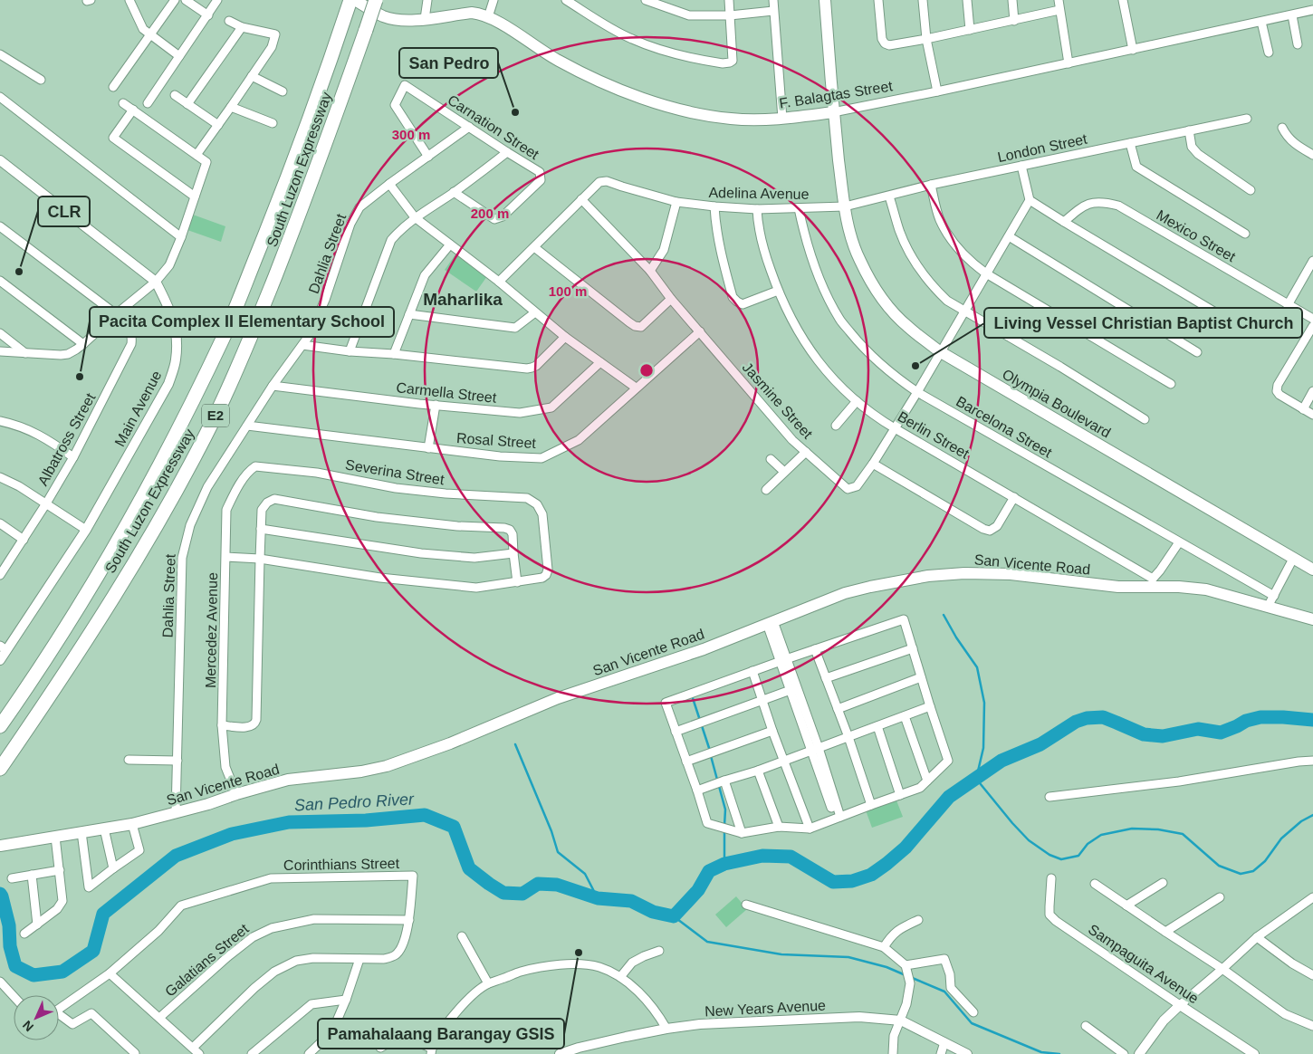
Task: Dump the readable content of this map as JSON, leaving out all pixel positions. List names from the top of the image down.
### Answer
{
  "streets": {
    "highway": ["South Luzon Expressway", "E2"],
    "main road": ["F. Balagtas Street", "Olympia Boulevard", "San Vicente Road"],
    "street": [
      "Carnation Street",
      "London Street",
      "Adelina Avenue",
      "Mexico Street",
      "Dahlia Street",
      "Carmella Street",
      "Jasmine Street",
      "Main Avenue",
      "Barcelona Street",
      "Berlin Street",
      "Albatross Street",
      "Rosal Street",
      "Severina Street",
      "Mercedez Avenue",
      "Corinthians Street",
      "Galatians Street",
      "Sampaguita Avenue",
      "New Years Avenue"
    ]
  },
  "crossings": [
    ["F. Balagtas Street", "Olympia Boulevard"],
    ["Carnation Street", "Dahlia Street"],
    ["London Street", "Adelina Avenue"],
    ["London Street", "Olympia Boulevard"],
    ["Adelina Avenue", "Jasmine Street"],
    ["Adelina Avenue", "Olympia Boulevard"],
    ["Adelina Avenue", "Barcelona Street"],
    ["Adelina Avenue", "Berlin Street"],
    ["Dahlia Street", "Carmella Street"],
    ["Dahlia Street", "Rosal Street"],
    ["Dahlia Street", "San Vicente Road"],
    ["Jasmine Street", "Olympia Boulevard"],
    ["Jasmine Street", "Barcelona Street"],
    ["Jasmine Street", "Berlin Street"],
    ["Jasmine Street", "Rosal Street"],
    ["Barcelona Street", "Berlin Street"],
    ["Severina Street", "Mercedez Avenue"],
    ["San Vicente Road", "Mercedez Avenue"],
    ["Corinthians Street", "Galatians Street"]
  ],
  "districts": ["Maharlika"],
  "water": ["San Pedro River"],
  "places": [
    "San Pedro",
    "CLR",
    "Living Vessel Christian Baptist Church",
    "Pacita Complex II Elementary School",
    "Pamahalaang Barangay GSIS"
  ],
  "north": "bottom left",
  "rings": ["300 m", "200 m", "100 m"]
}
